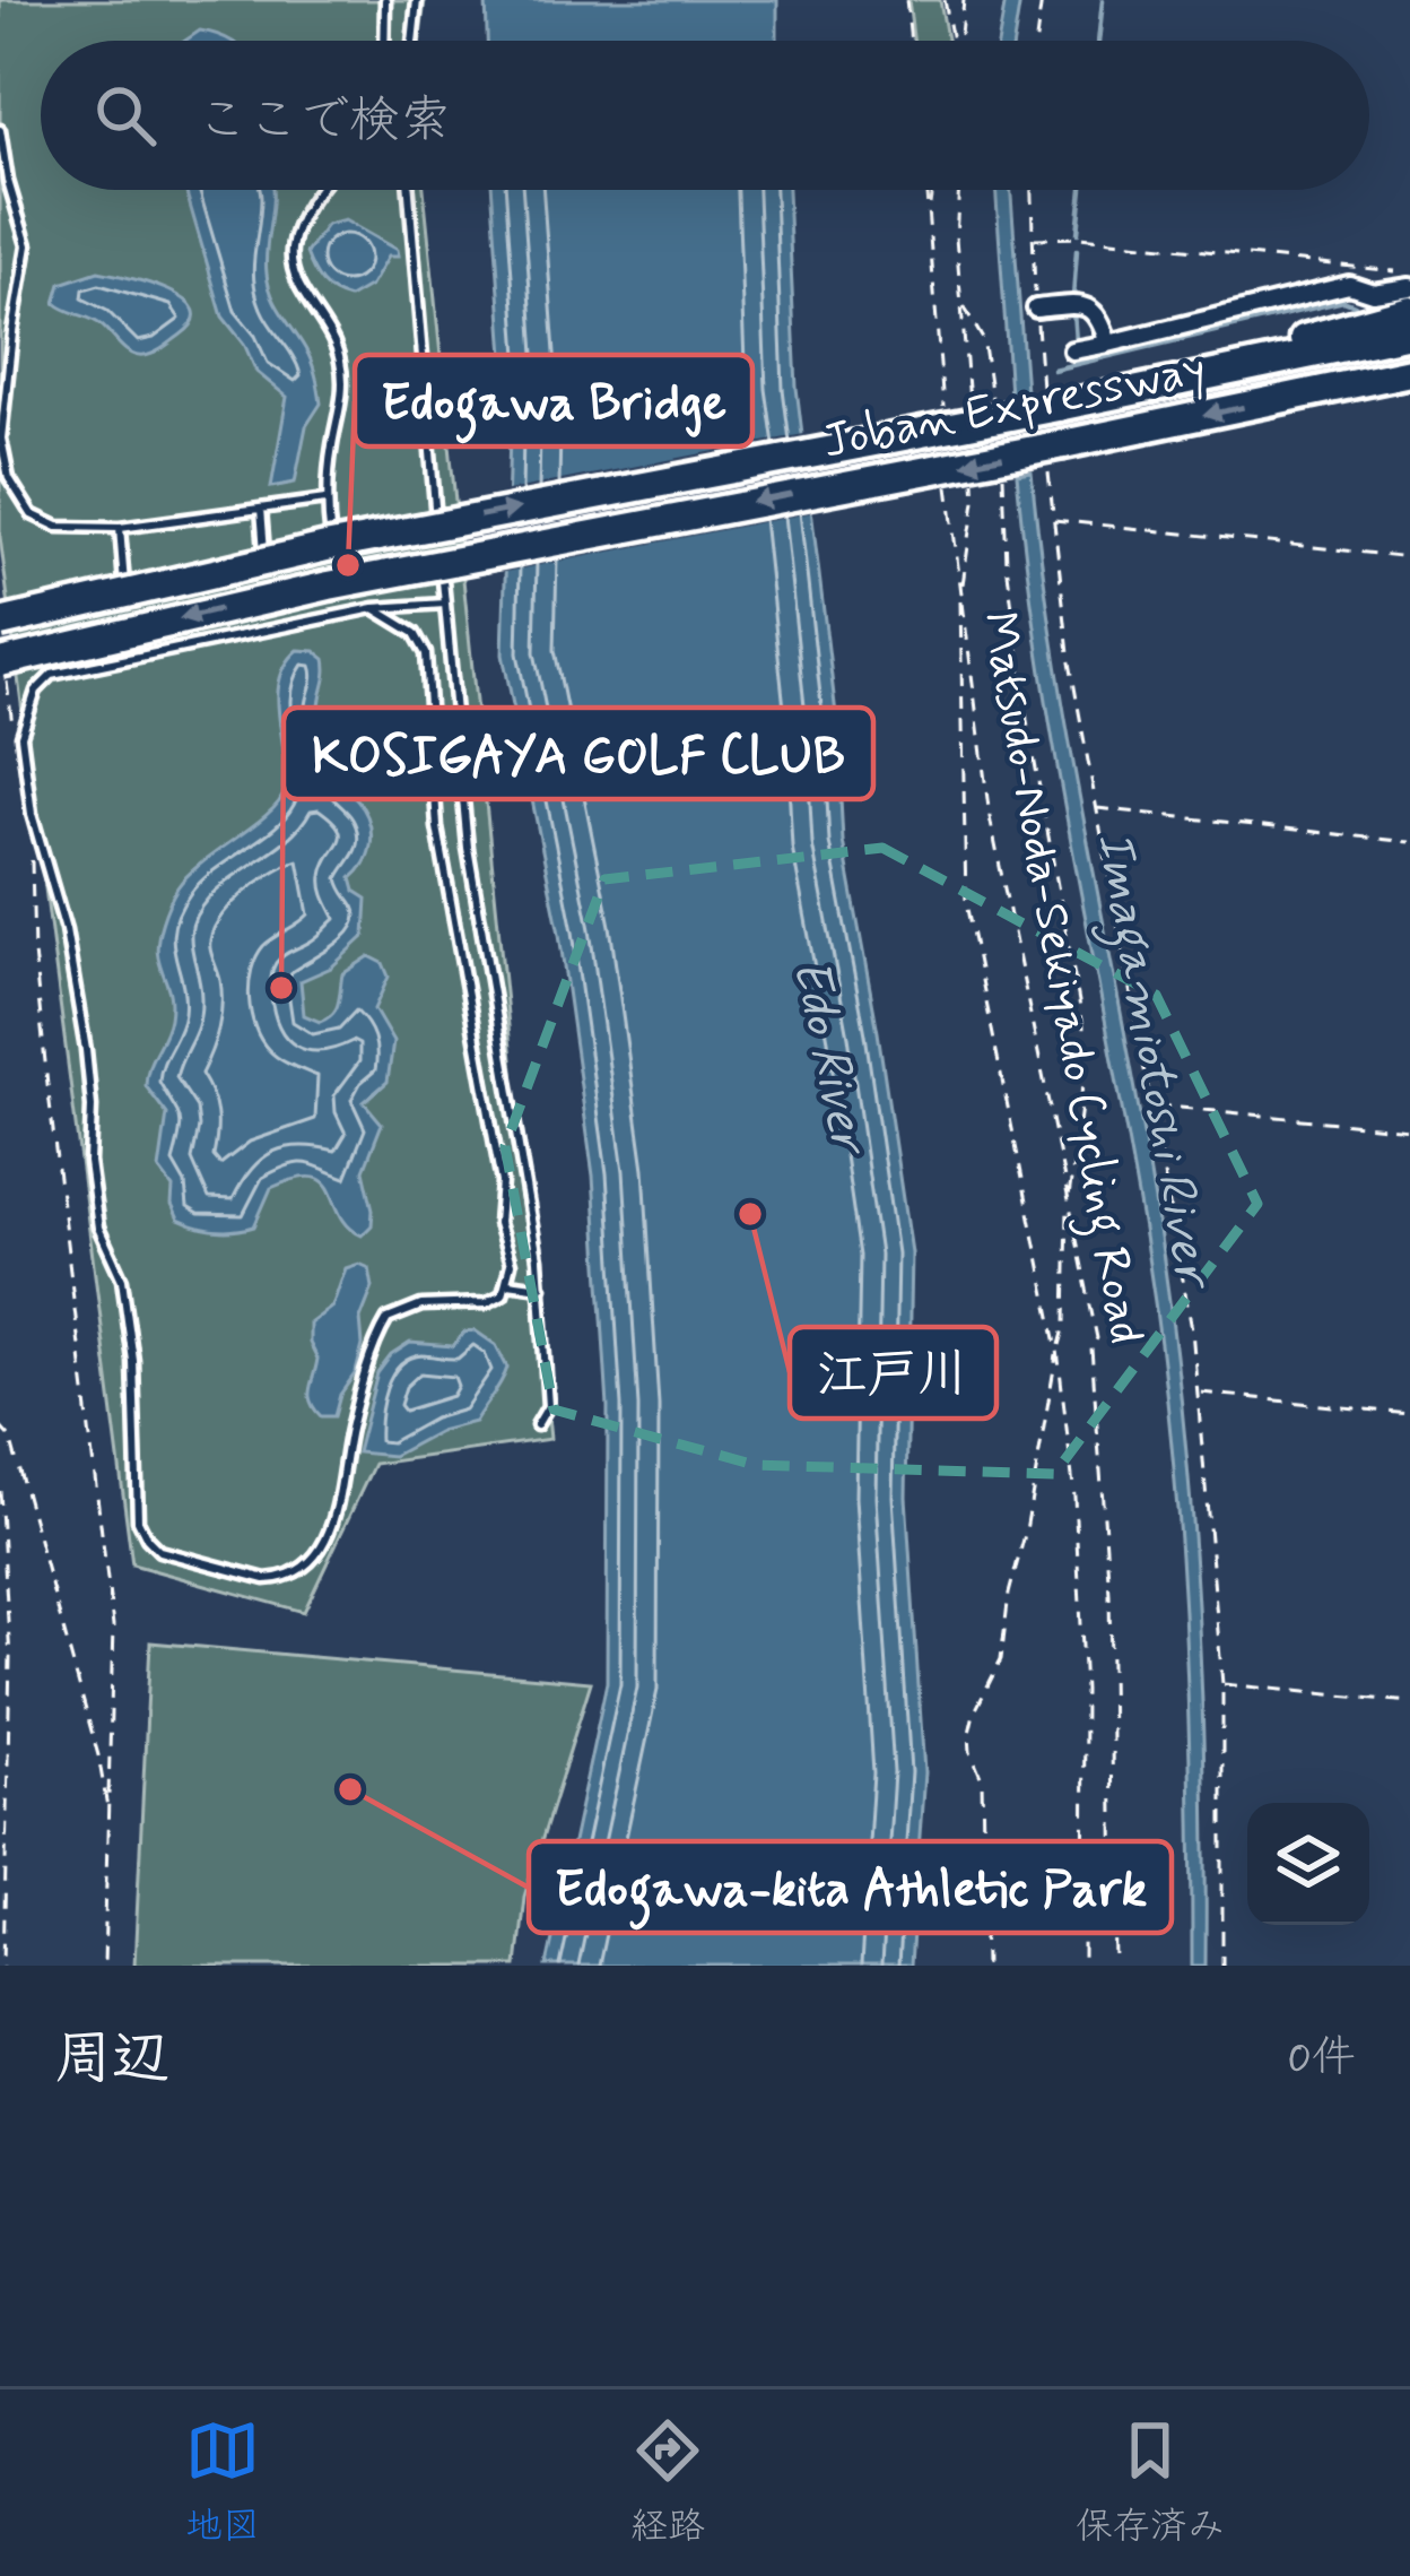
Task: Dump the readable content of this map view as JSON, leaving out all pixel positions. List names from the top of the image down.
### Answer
{
  "streets": {
    "highway": ["Joban Expressway"],
    "path": ["Matsudo-Noda-Sekiyado Cycling Road"]
  },
  "water": ["Edo River", "Imagamiotoshi River"],
  "places": [
    "Edogawa Bridge",
    "KOSIGAYA GOLF CLUB",
    "江戸川",
    "Edogawa-kita Athletic Park"
  ],
  "page": {
    "search": "ここで検索",
    "heading": ["周辺", "0件"],
    "nav": ["地図", "経路", "保存済み"]
  }
}
